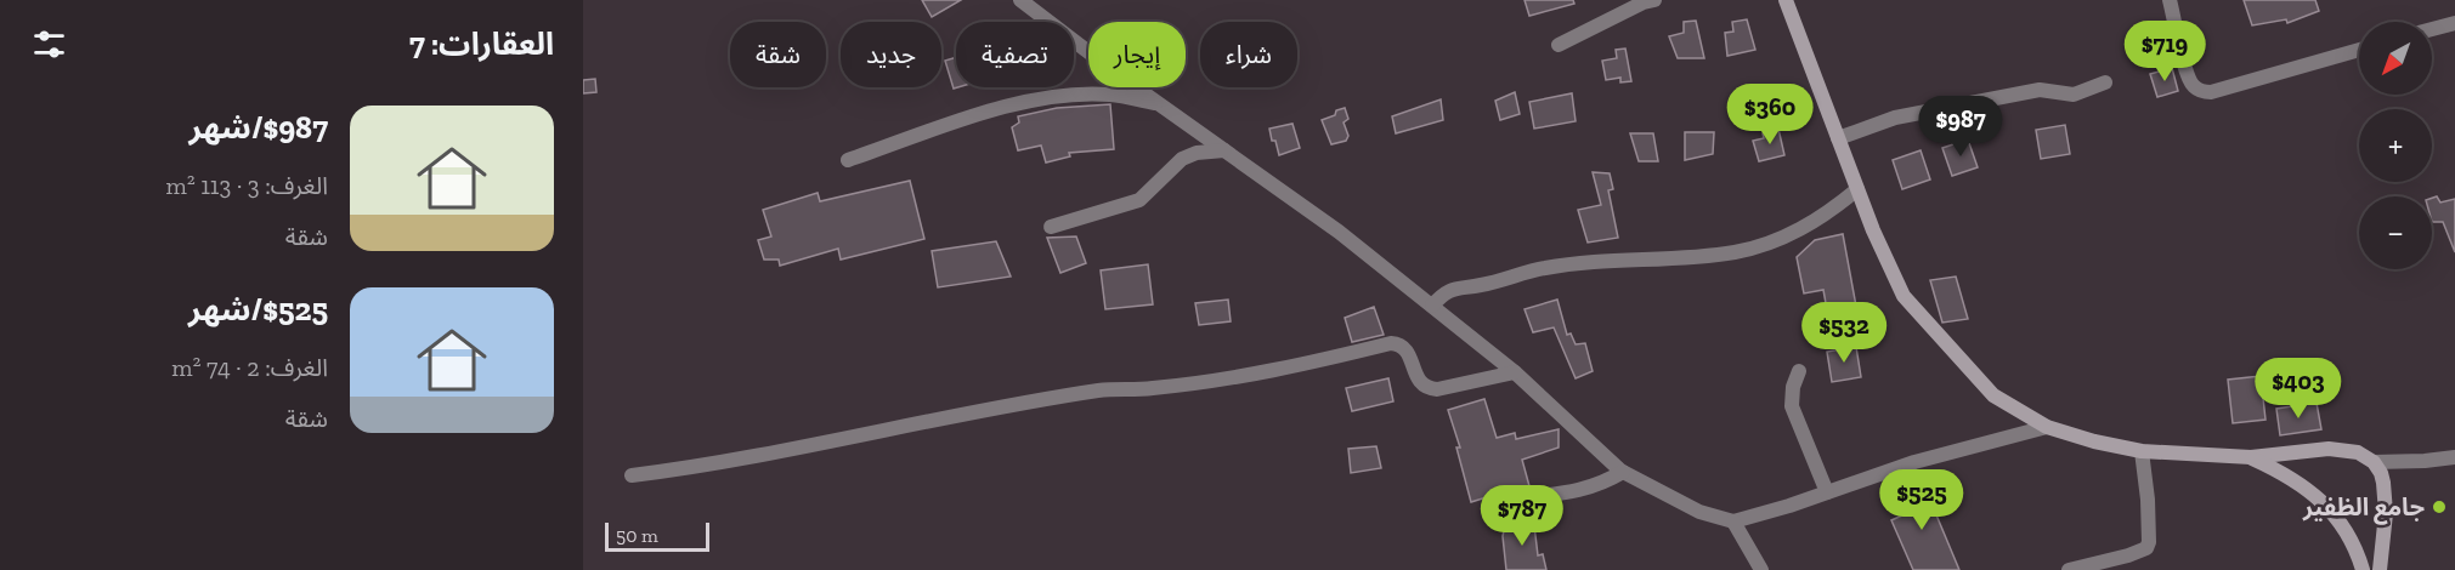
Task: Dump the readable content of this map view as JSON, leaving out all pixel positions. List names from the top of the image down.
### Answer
{
  "places": ["جامع الظفير"],
  "scale_bar": "50 m",
  "north": "bottom left",
  "page": {
    "heading": "العقارات: 7",
    "price": [
      "$719",
      "$360",
      "$987",
      "$532",
      "$403",
      "$525",
      "$787"
    ],
    "map_buttons": ["+", "−"],
    "chip": [
      "شراء",
      "إيجار",
      "تصفية",
      "جديد",
      "شقة"
    ],
    "list": [
      {
        "name": "$987/شهر",
        "note": "الغرف: 3 · 113 m² · شقة"
      },
      {
        "name": "$525/شهر",
        "note": "الغرف: 2 · 74 m² · شقة"
      }
    ],
    "scale": "50 m"
  }
}
